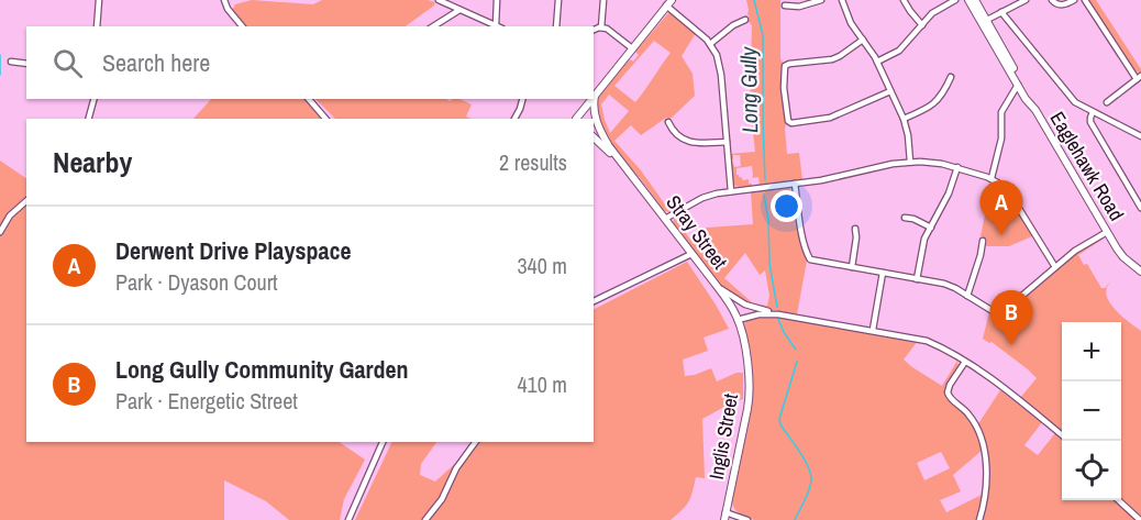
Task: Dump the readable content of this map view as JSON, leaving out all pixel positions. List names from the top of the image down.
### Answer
{
  "streets": {
    "main road": ["Eaglehawk Road", "Stray Street", "Inglis Street"]
  },
  "crossings": [
    ["Stray Street", "Inglis Street"]
  ],
  "water": ["Long Gully"],
  "page": {
    "search": "Search here",
    "heading": ["Nearby", "2 results"],
    "pins": ["A", "B"],
    "list": [
      {
        "mark": "A",
        "name": "Derwent Drive Playspace",
        "note": "Park · Dyason Court",
        "value": "340 m"
      },
      {
        "mark": "B",
        "name": "Long Gully Community Garden",
        "note": "Park · Energetic Street",
        "value": "410 m"
      }
    ],
    "map_buttons": ["+", "−"]
  }
}
